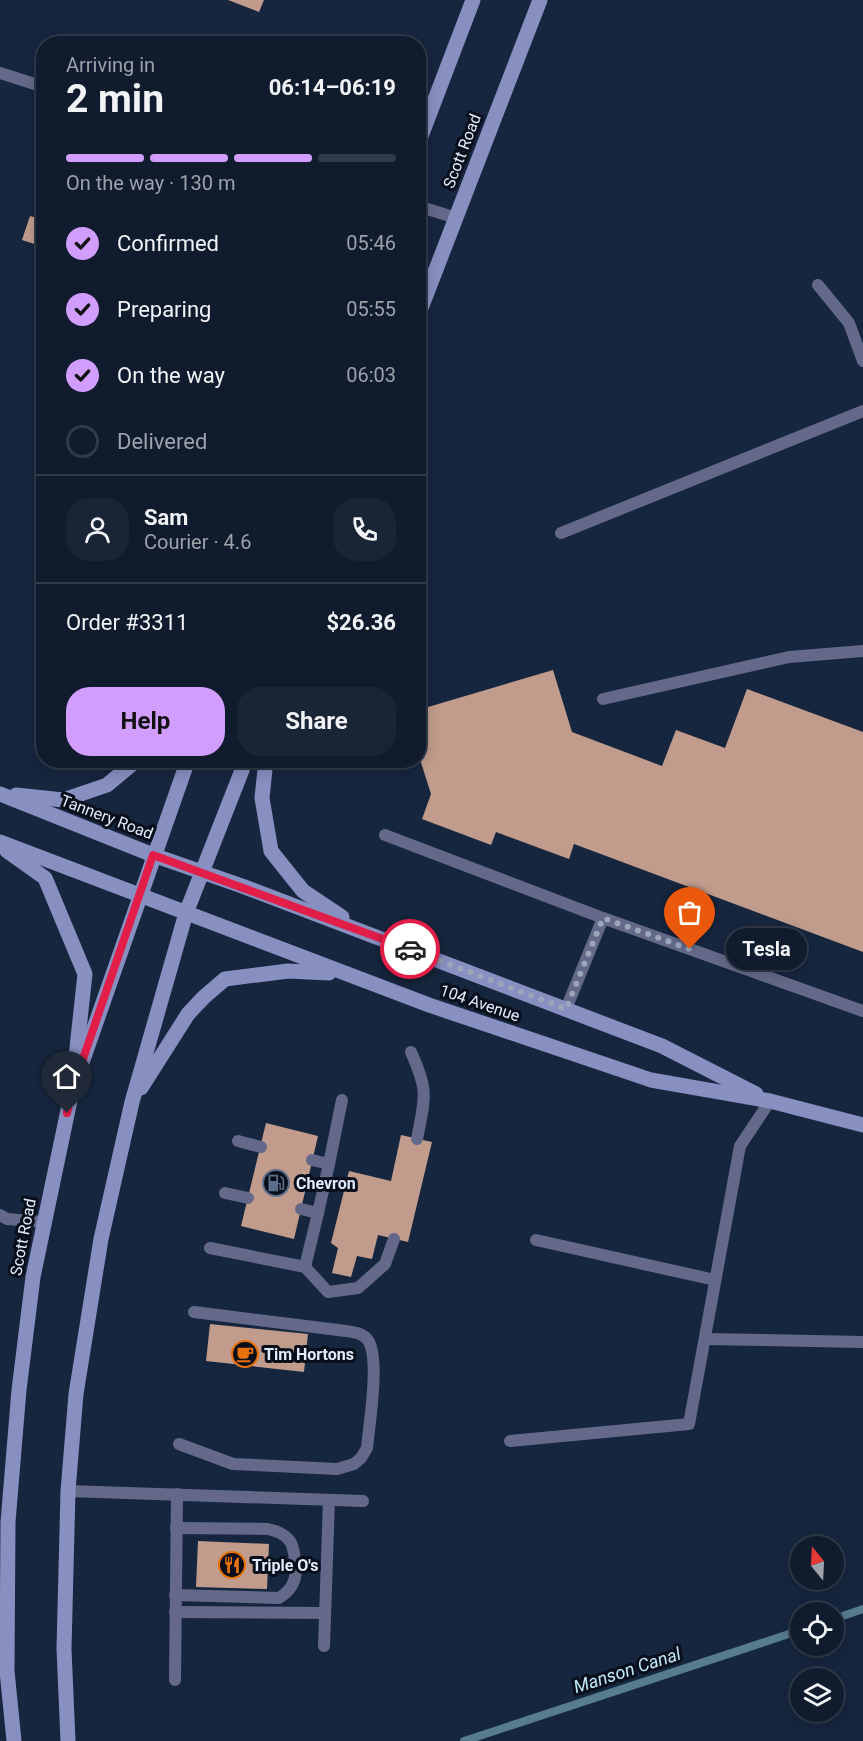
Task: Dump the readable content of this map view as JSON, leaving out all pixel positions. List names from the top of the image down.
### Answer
{
  "streets": {
    "main road": ["Scott Road", "Tannery Road", "104 Avenue"]
  },
  "crossings": [
    ["Scott Road", "Tannery Road"],
    ["Tannery Road", "104 Avenue"]
  ],
  "water": ["Manson Canal"],
  "places": {
    "other": ["Tesla"],
    "fuel station": ["Chevron"],
    "cafe": ["Tim Hortons"],
    "restaurant": ["Triple O's"]
  },
  "north": "top",
  "page": {
    "heading": ["2 min", "Arriving in", "06:14–06:19"],
    "panel": [
      "Sam",
      "Courier · 4.6",
      "Order #3311",
      "$26.36"
    ],
    "bar": "On the way · 130 m",
    "list": [
      ["Confirmed", "05:46"],
      ["Preparing", "05:55"],
      ["On the way", "06:03"],
      "Delivered"
    ],
    "buttons": ["Help", "Share"],
    "bubble": "Tesla"
  }
}
